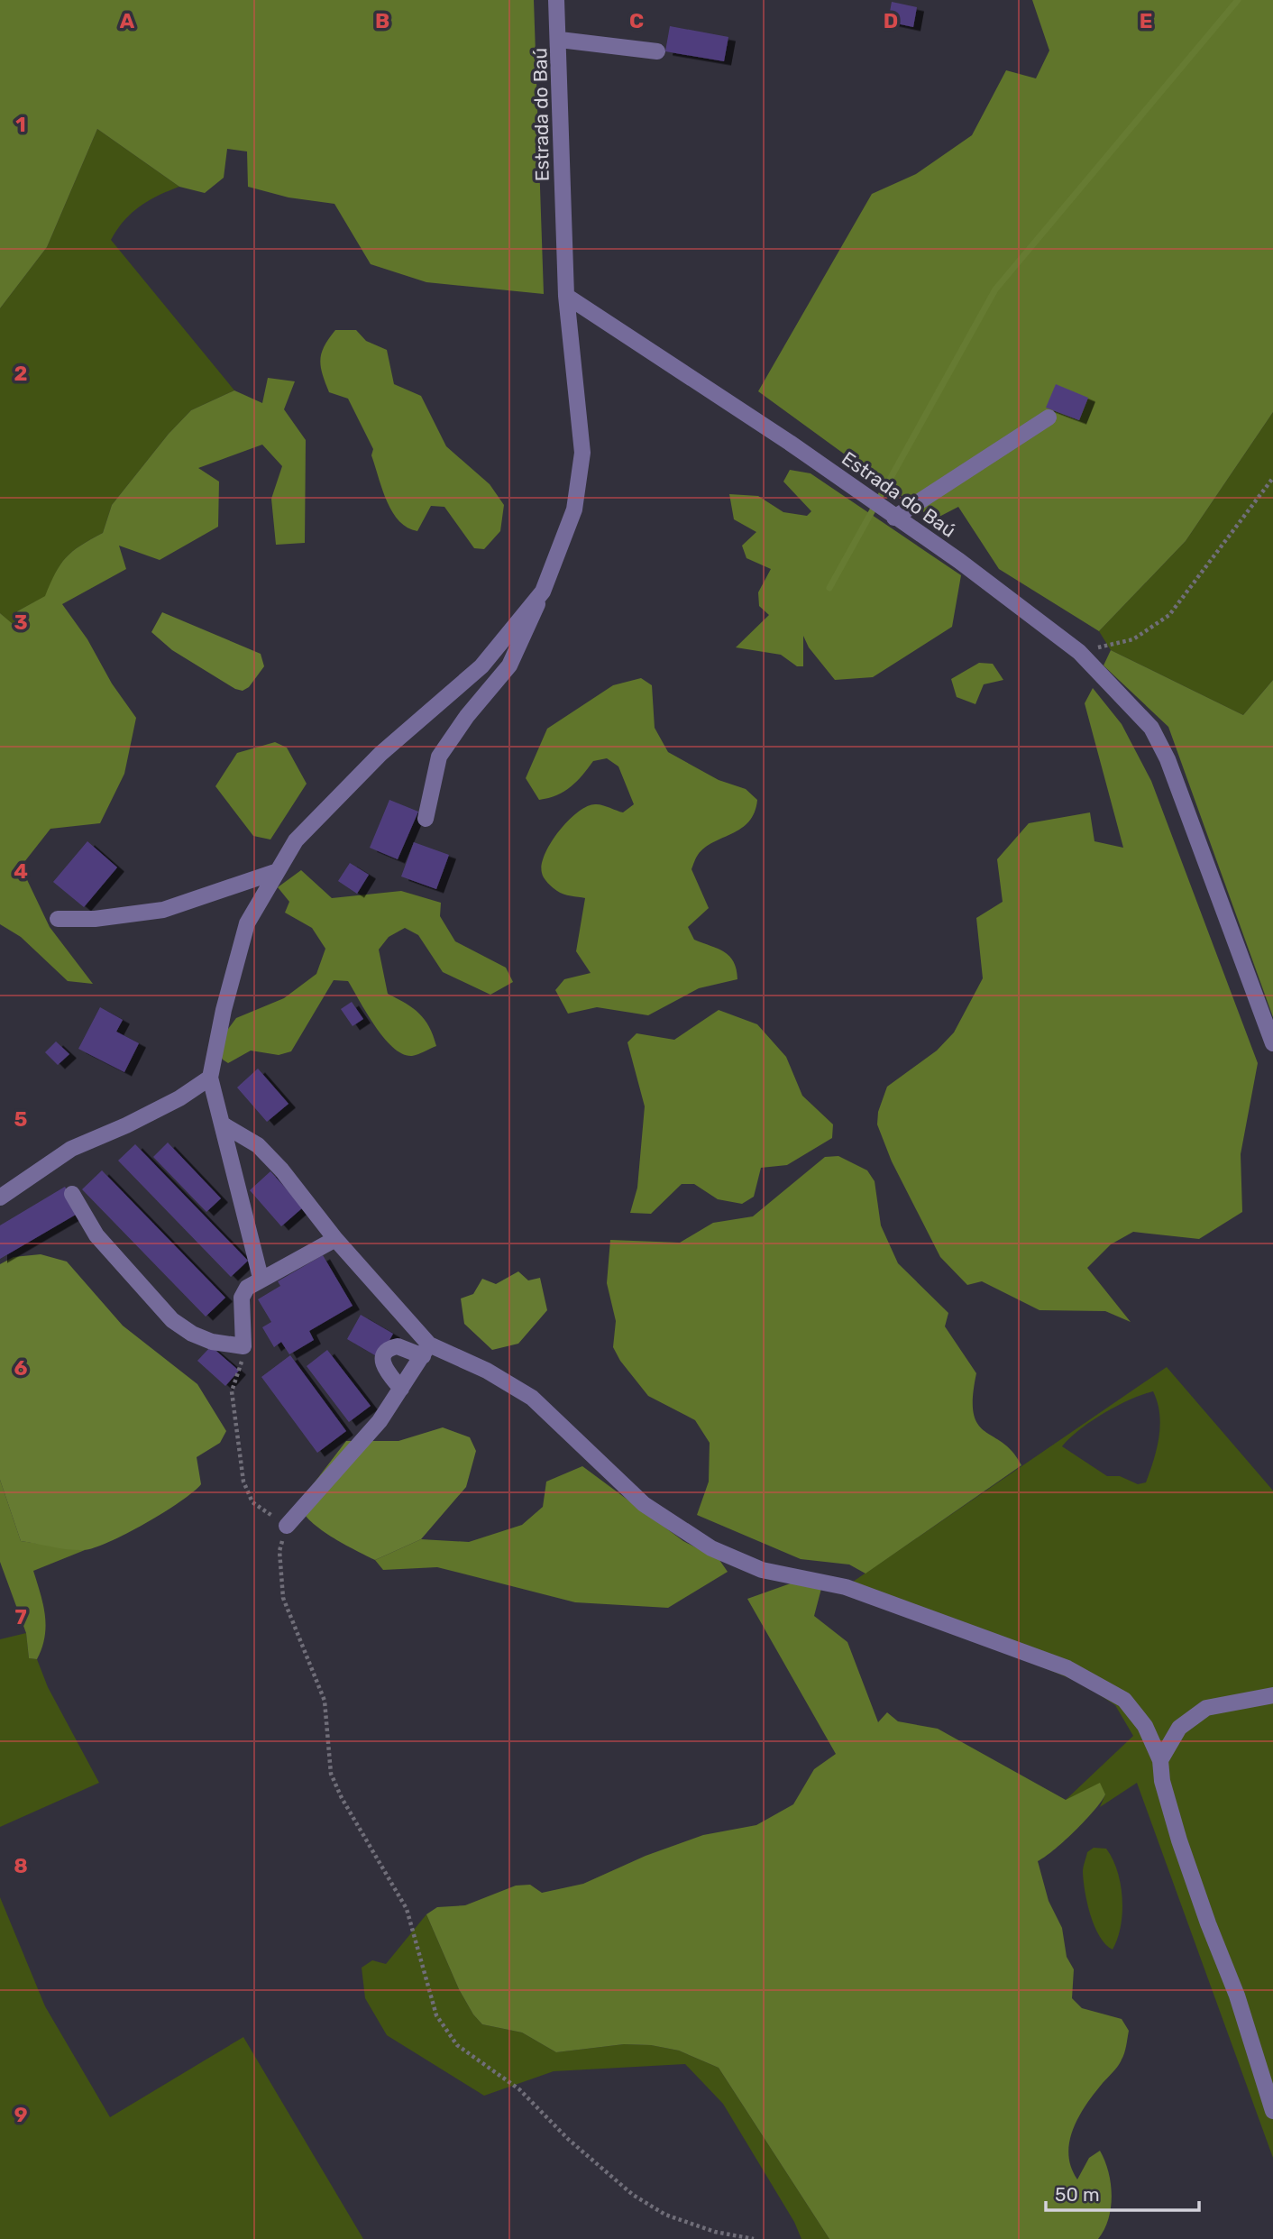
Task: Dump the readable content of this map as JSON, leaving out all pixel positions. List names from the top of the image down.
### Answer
{
  "streets": {
    "street": ["Estrada do Baú"]
  },
  "scale_bar": "50 m",
  "grid": {
    "columns": [
      "A",
      "B",
      "C",
      "D",
      "E"
    ],
    "rows": [
      "1",
      "2",
      "3",
      "4",
      "5",
      "6",
      "7",
      "8",
      "9"
    ]
  }
}
